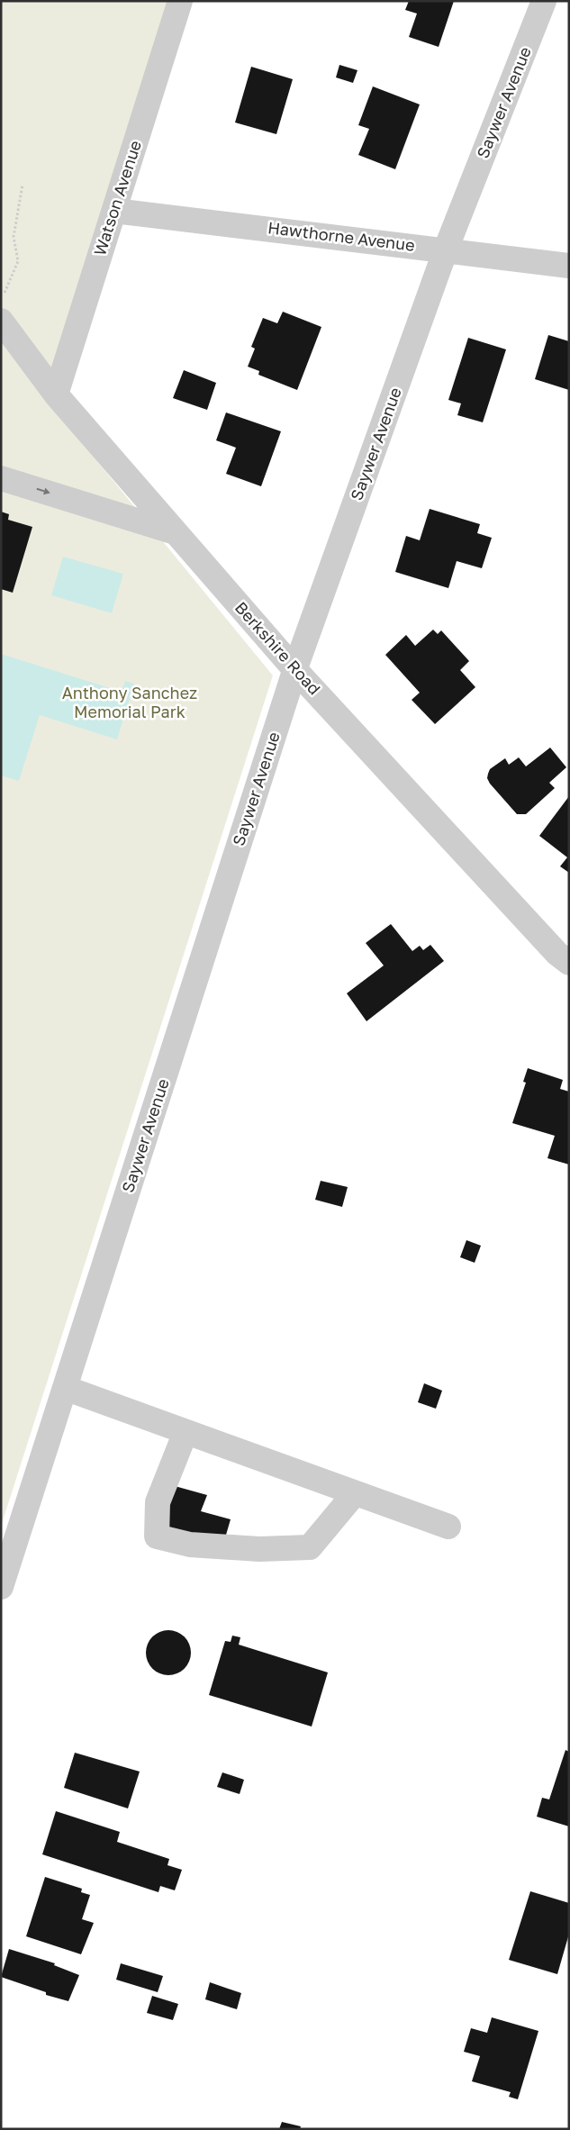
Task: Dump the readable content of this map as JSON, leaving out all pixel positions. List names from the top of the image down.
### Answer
{
  "streets": {
    "street": [
      "Saywer Avenue",
      "Watson Avenue",
      "Hawthorne Avenue",
      "Berkshire Road"
    ]
  },
  "crossings": [
    ["Saywer Avenue", "Hawthorne Avenue"],
    ["Saywer Avenue", "Berkshire Road"],
    ["Watson Avenue", "Hawthorne Avenue"],
    ["Watson Avenue", "Berkshire Road"]
  ],
  "parks": ["Anthony Sanchez Memorial Park"]
}
